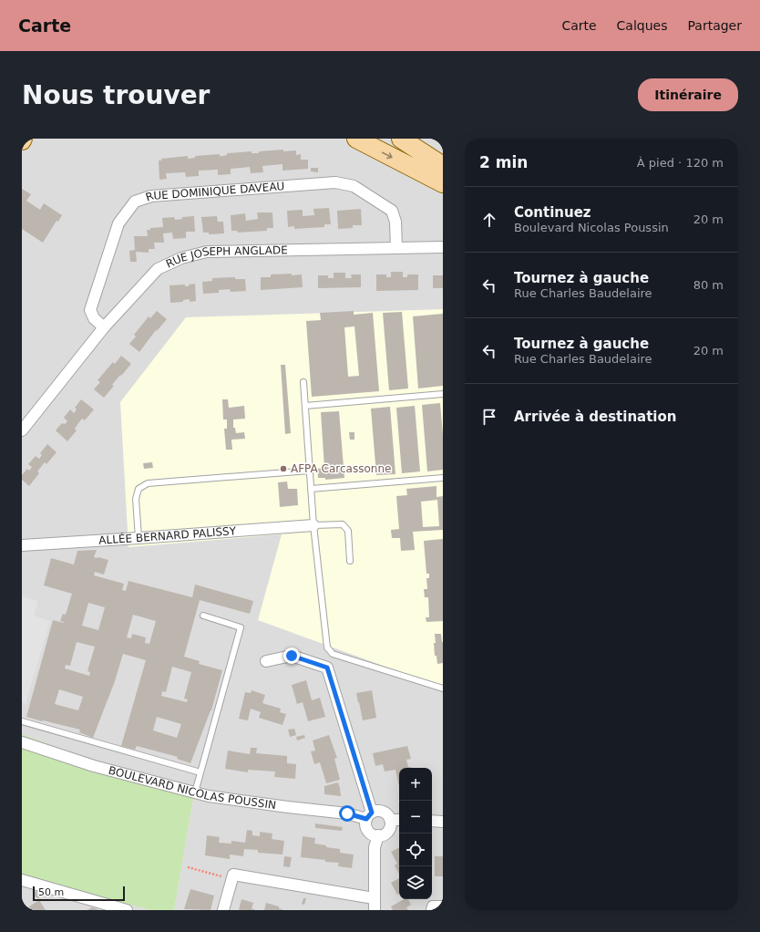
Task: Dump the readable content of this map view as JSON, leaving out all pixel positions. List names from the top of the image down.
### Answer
{
  "streets": {
    "street": [
      "RUE DOMINIQUE DAVEAU",
      "RUE JOSEPH ANGLADE",
      "ALLÉE BERNARD PALISSY",
      "BOULEVARD NICOLAS POUSSIN"
    ]
  },
  "crossings": [
    ["RUE DOMINIQUE DAVEAU", "RUE JOSEPH ANGLADE"]
  ],
  "places": ["AFPA Carcassonne"],
  "scale_bar": "50 m",
  "page": {
    "header": "Carte",
    "nav": ["Carte", "Calques", "Partager"],
    "buttons": "Itinéraire",
    "title": "Nous trouver",
    "heading": ["2 min", "À pied · 120 m"],
    "list": [
      ["Continuez", "Boulevard Nicolas Poussin", "20 m"],
      ["Tournez à gauche", "Rue Charles Baudelaire", "80 m"],
      ["Tournez à gauche", "Rue Charles Baudelaire", "20 m"],
      "Arrivée à destination"
    ],
    "map_buttons": ["+", "−"],
    "scale": "50 m"
  }
}
